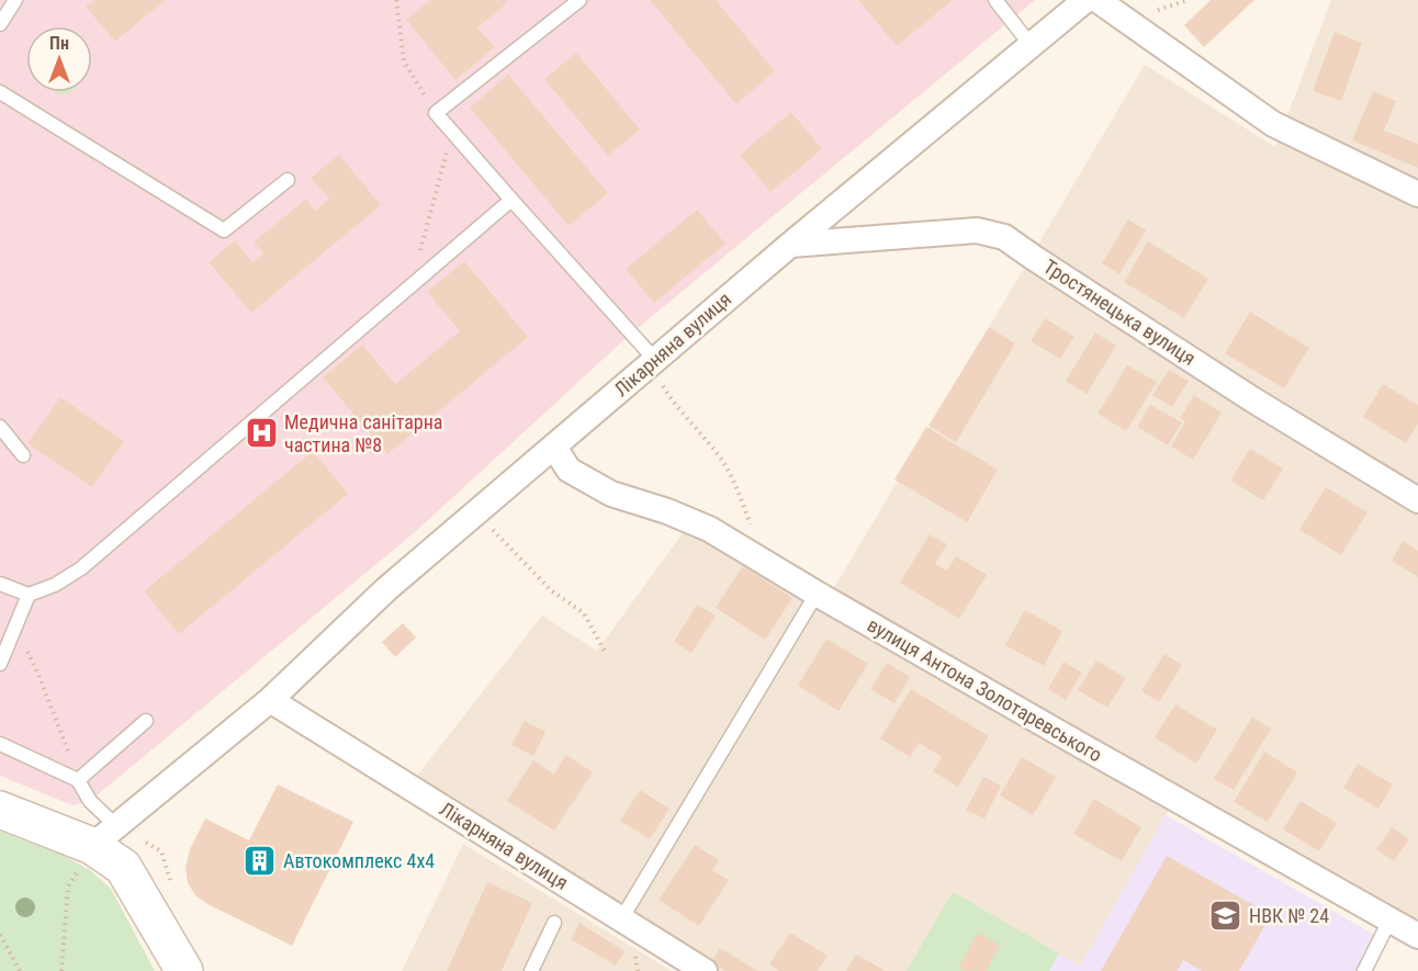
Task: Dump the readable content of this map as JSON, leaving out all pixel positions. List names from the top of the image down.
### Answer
{
  "streets": {
    "street": ["Тростянецька вулиця", "Лікарняна вулиця", "вулиця Антона Золотаревського"]
  },
  "crossings": [
    ["Тростянецька вулиця", "Лікарняна вулиця"],
    ["Лікарняна вулиця", "вулиця Антона Золотаревського"]
  ],
  "places": {
    "hospital": ["Медична санітарна частина №8"],
    "building": ["Автокомплекс 4x4"],
    "school or university": ["НВК № 24"]
  },
  "north": "top"
}
